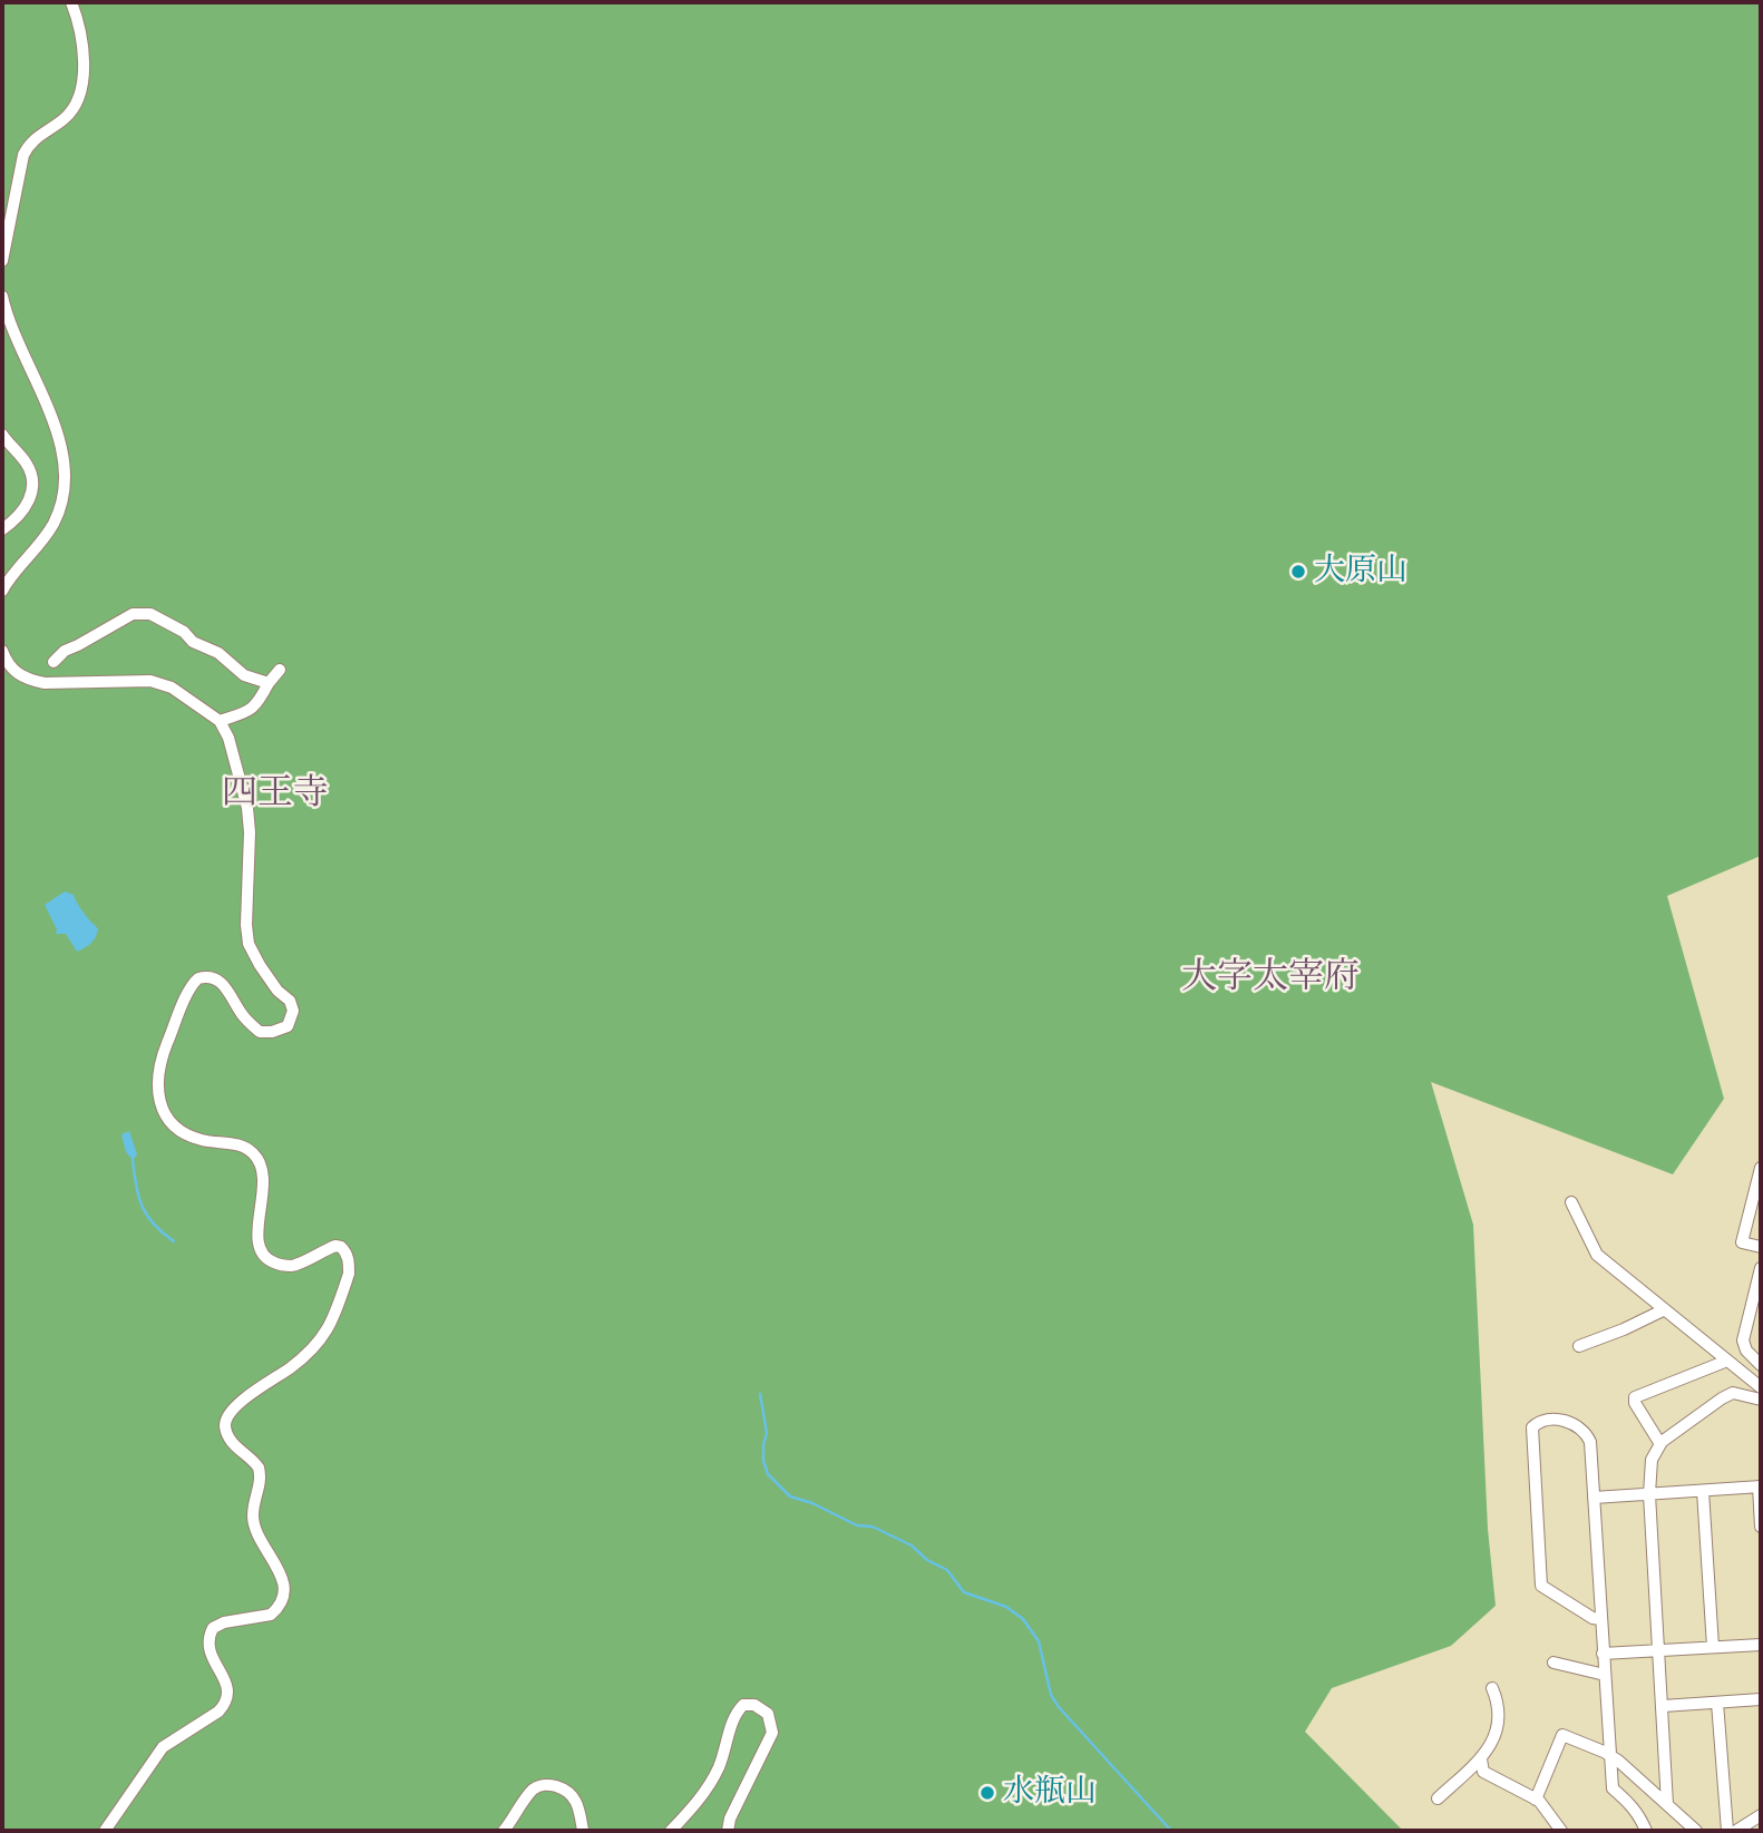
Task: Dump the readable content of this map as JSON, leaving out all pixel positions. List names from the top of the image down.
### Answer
{
  "districts": ["四王寺", "大字太宰府"],
  "places": ["大原山", "水瓶山"]
}
